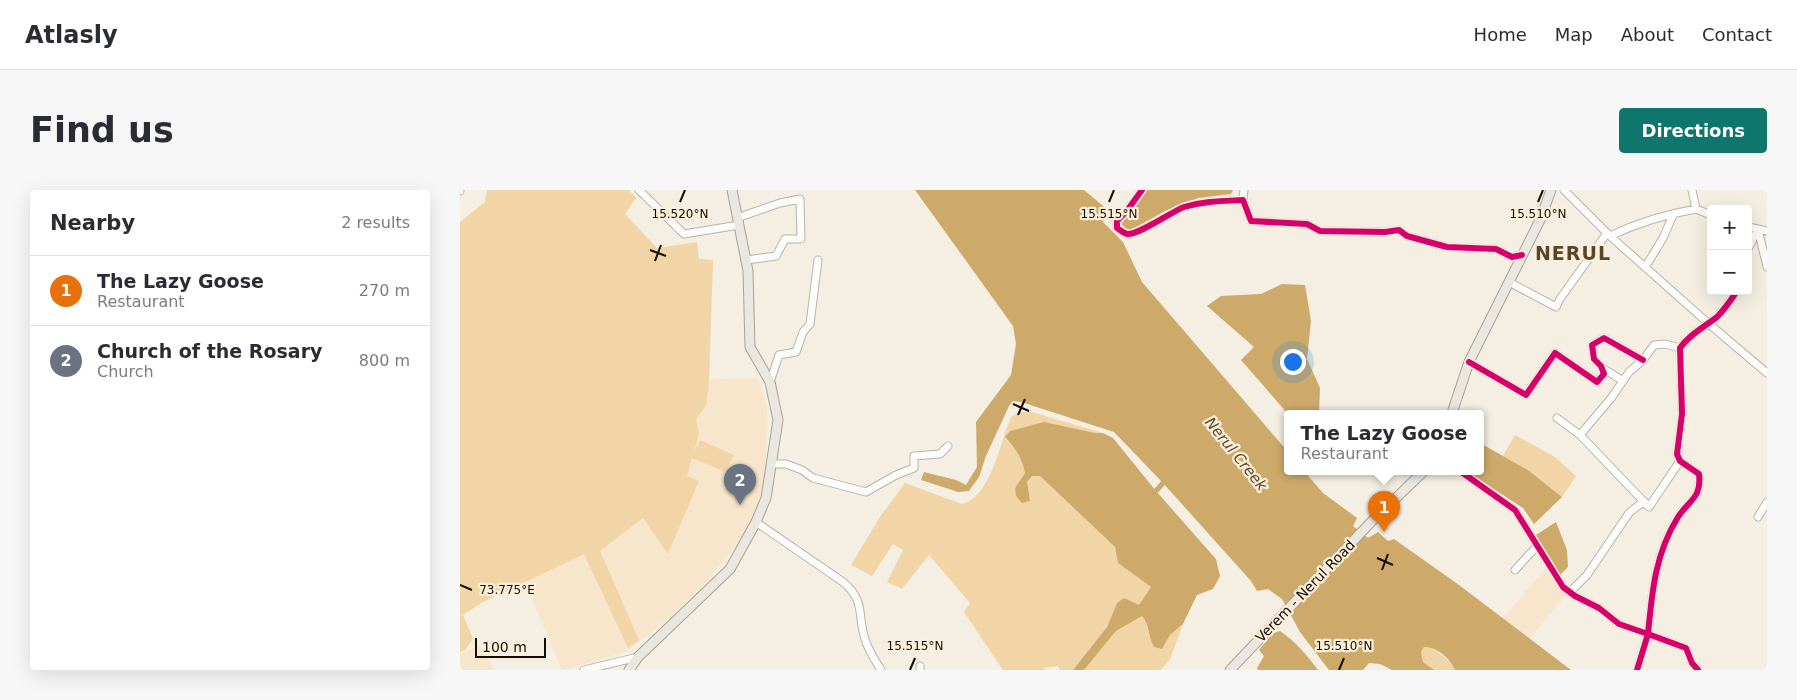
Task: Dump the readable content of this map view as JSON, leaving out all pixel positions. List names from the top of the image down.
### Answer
{
  "streets": {
    "main road": ["Verem - Nerul Road"]
  },
  "districts": ["NERUL"],
  "water": ["Nerul Creek"],
  "scale_bar": "100 m",
  "page": {
    "header": "Atlasly",
    "nav": [
      "Home",
      "Map",
      "About",
      "Contact"
    ],
    "buttons": "Directions",
    "title": "Find us",
    "heading": ["Nearby", "2 results"],
    "map_buttons": ["+", "−"],
    "list": [
      {
        "mark": "1",
        "name": "The Lazy Goose",
        "note": "Restaurant",
        "value": "270 m"
      },
      {
        "mark": "2",
        "name": "Church of the Rosary",
        "note": "Church",
        "value": "800 m"
      }
    ],
    "popup": ["The Lazy Goose", "Restaurant"],
    "pins": ["2", "1"],
    "scale": "100 m"
  },
  "coordinates": [
    "15.520°N",
    "15.515°N",
    "15.510°N",
    "73.775°E"
  ]
}
